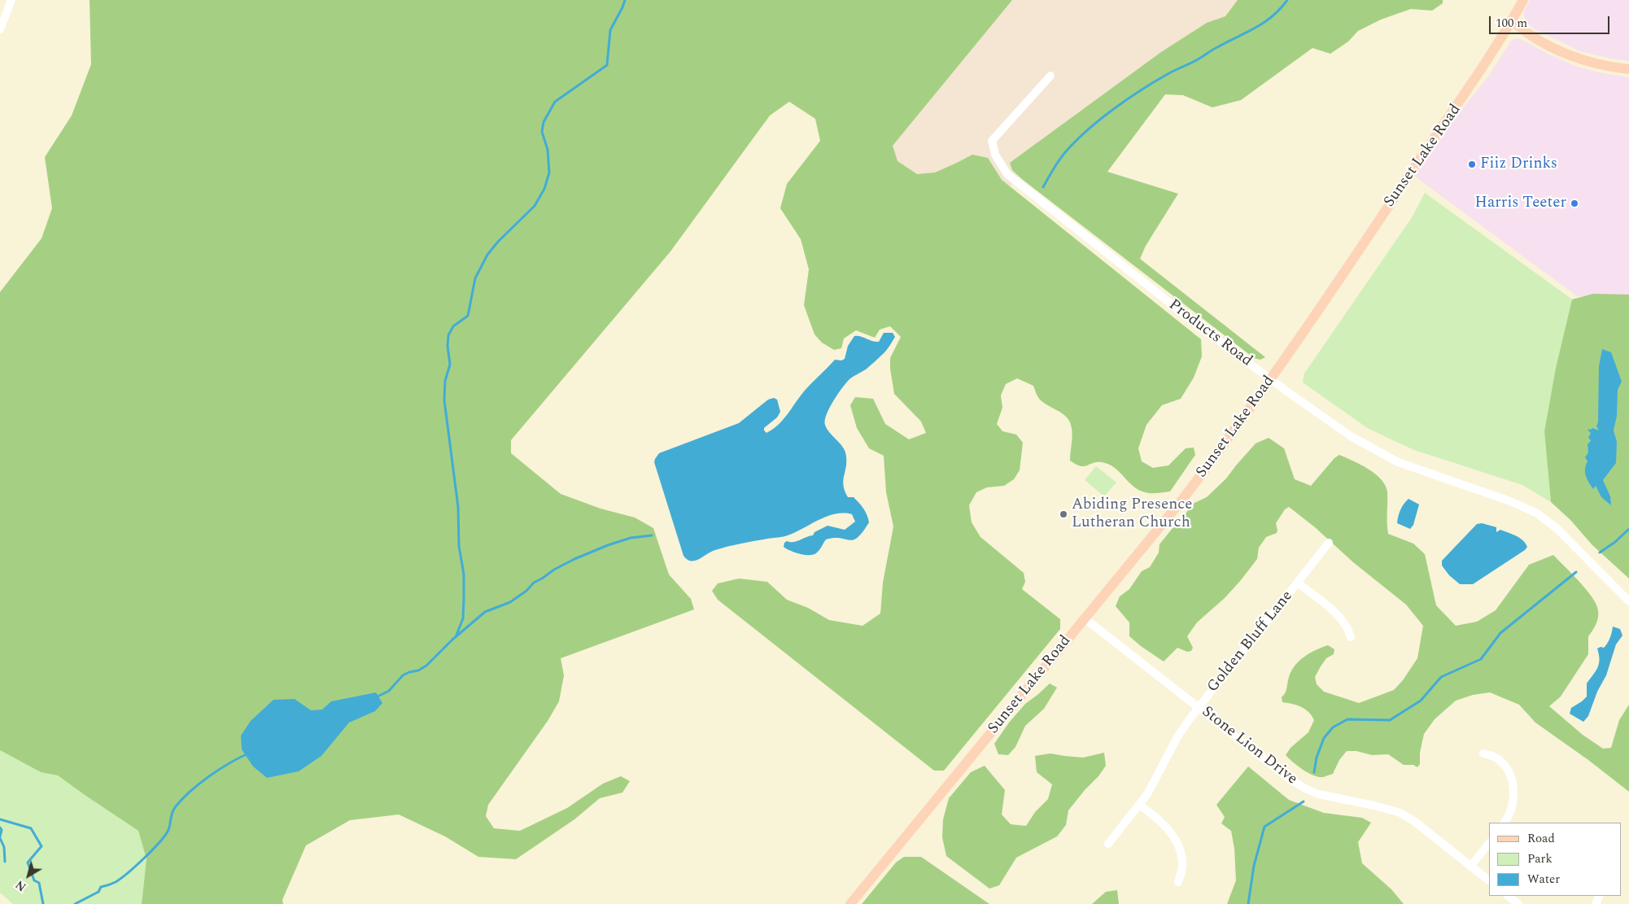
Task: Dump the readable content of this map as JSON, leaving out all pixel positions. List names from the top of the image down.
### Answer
{
  "streets": {
    "main road": ["Sunset Lake Road"],
    "street": ["Products Road", "Golden Bluff Lane", "Stone Lion Drive"]
  },
  "crossings": [
    ["Sunset Lake Road", "Products Road"],
    ["Sunset Lake Road", "Stone Lion Drive"],
    ["Golden Bluff Lane", "Stone Lion Drive"]
  ],
  "places": ["Fiiz Drinks", "Harris Teeter", "Abiding Presence Lutheran Church"],
  "legend": ["Road", "Park", "Water"],
  "scale_bar": "100 m",
  "north": "bottom left"
}
